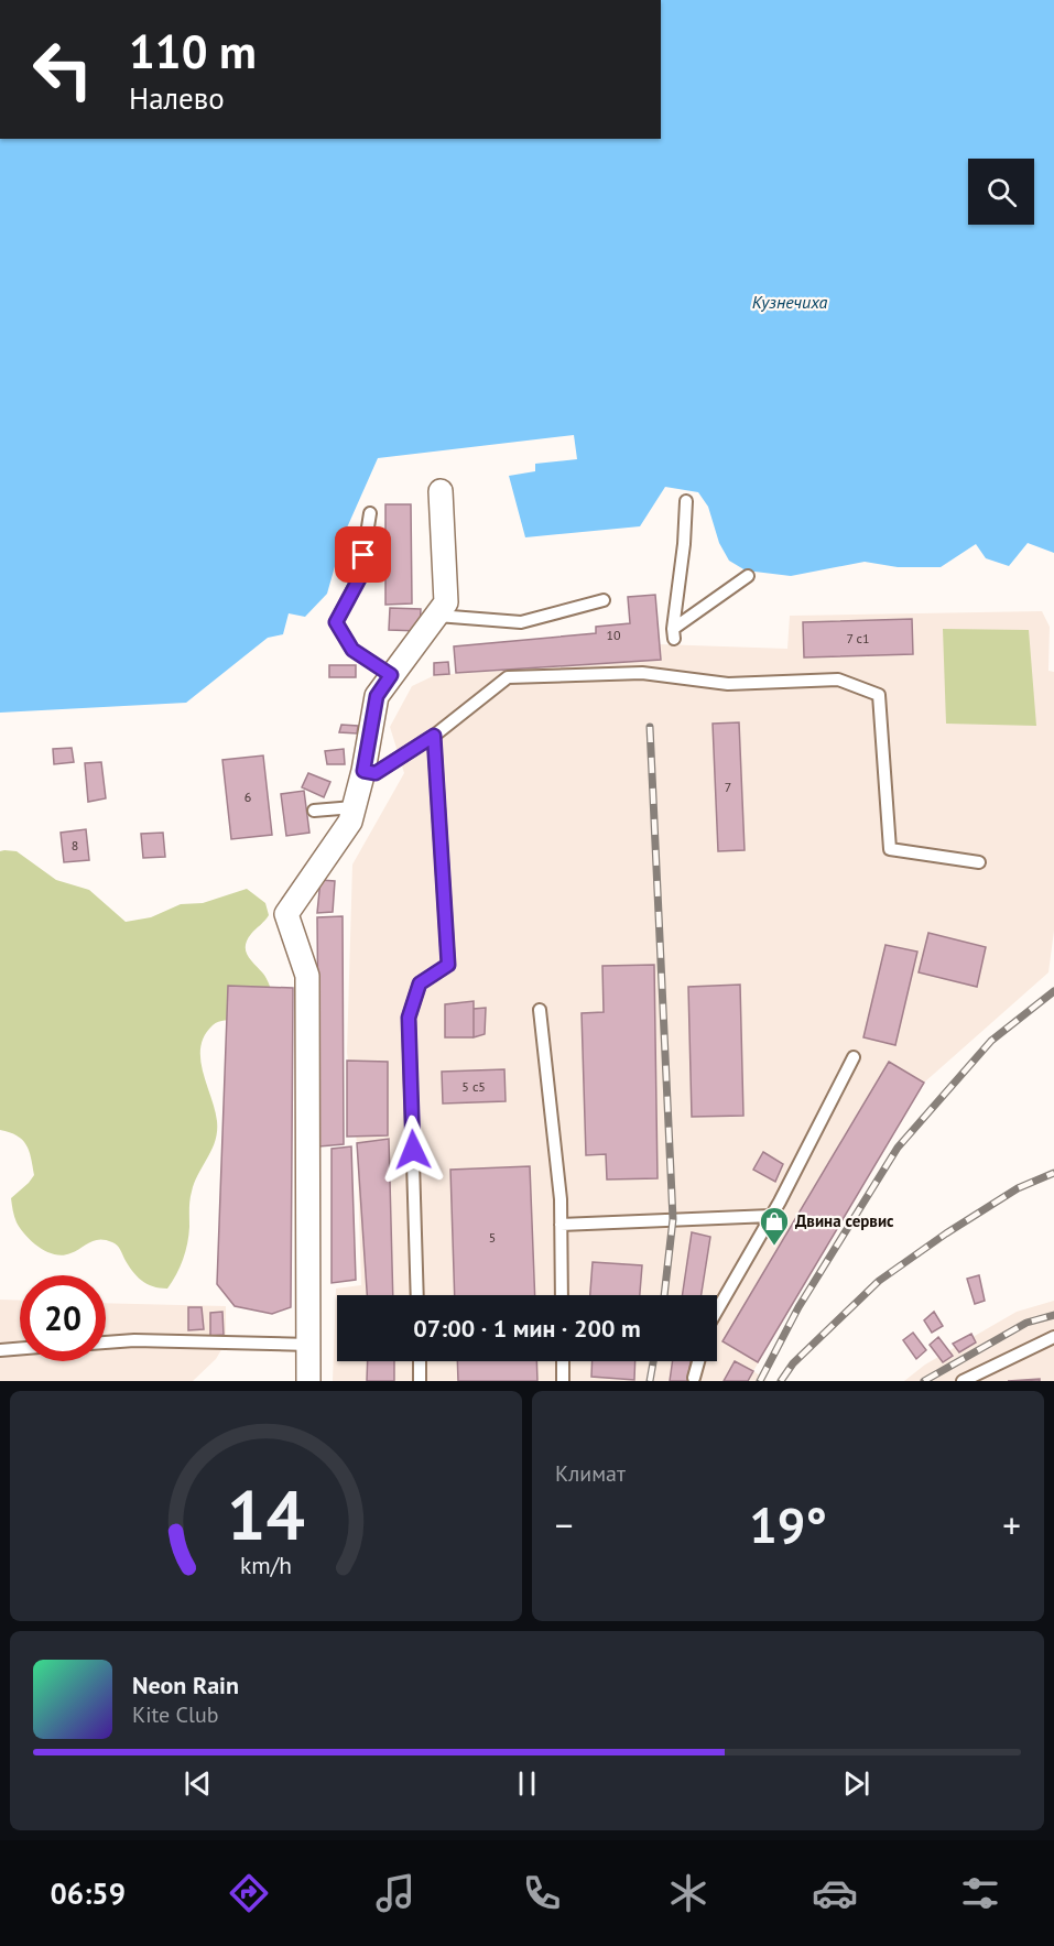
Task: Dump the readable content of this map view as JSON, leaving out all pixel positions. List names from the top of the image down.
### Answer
{
  "water": ["Кузнечиха"],
  "places": {
    "shop": ["Двина сервис"]
  },
  "house_numbers": [
    "10",
    "7 с1",
    "7",
    "6",
    "8",
    "5 с5",
    "5"
  ],
  "page": {
    "turn": ["110 m", "Налево"],
    "limit": "20",
    "trip": "07:00 · 1 мин · 200 m",
    "tile": "Климат",
    "heat": ["−", "19°", "+"],
    "song": ["Neon Rain", "Kite Club"],
    "tabs": "06:59",
    "gauge": ["14", "km/h"]
  }
}
